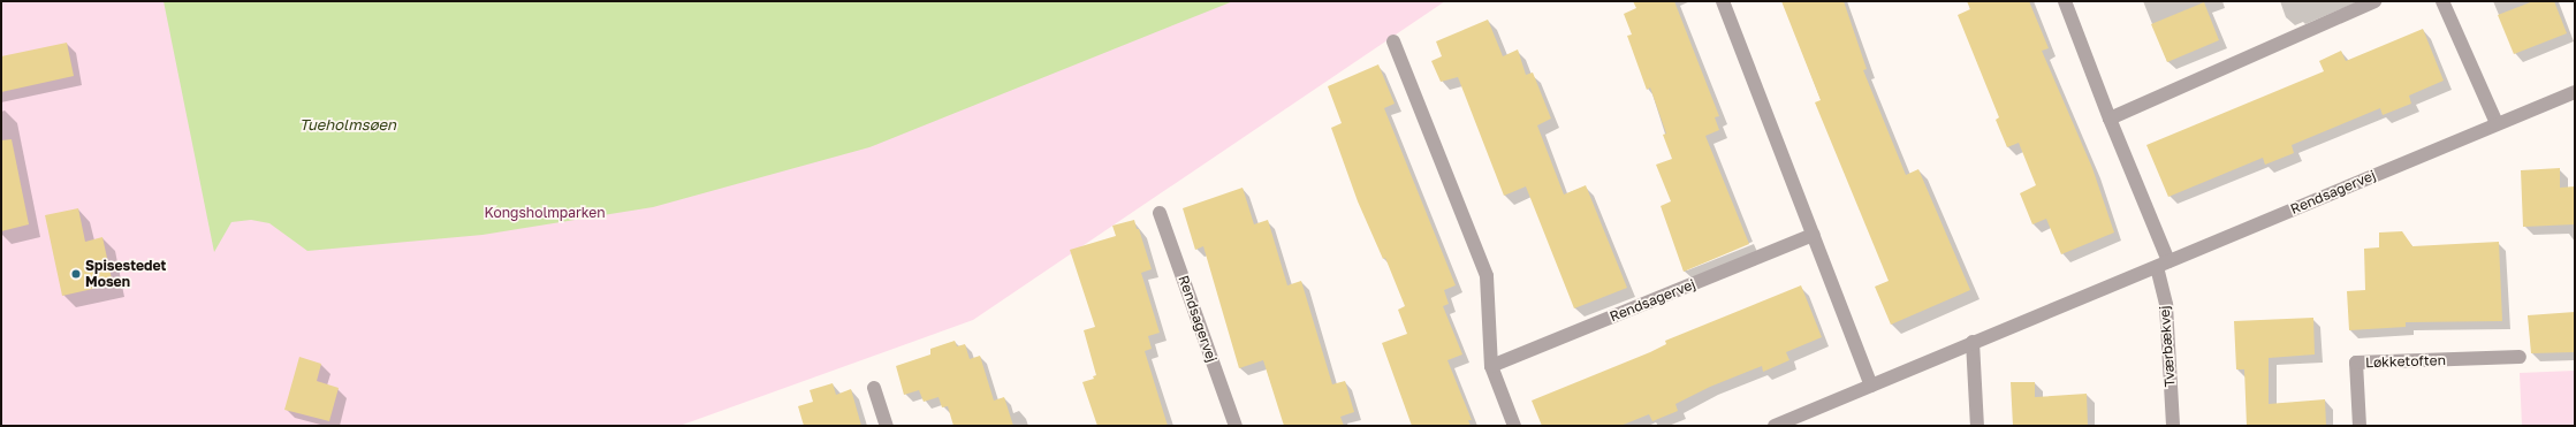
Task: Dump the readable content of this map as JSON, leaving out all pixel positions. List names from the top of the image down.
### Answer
{
  "streets": {
    "street": ["Rendsagervej", "Tværbækvej", "Løkketoften"]
  },
  "crossings": [
    ["Rendsagervej", "Tværbækvej"]
  ],
  "water": ["Tueholmsøen"],
  "parks": ["Kongsholmparken"],
  "places": ["Spisestedet Mosen"]
}
